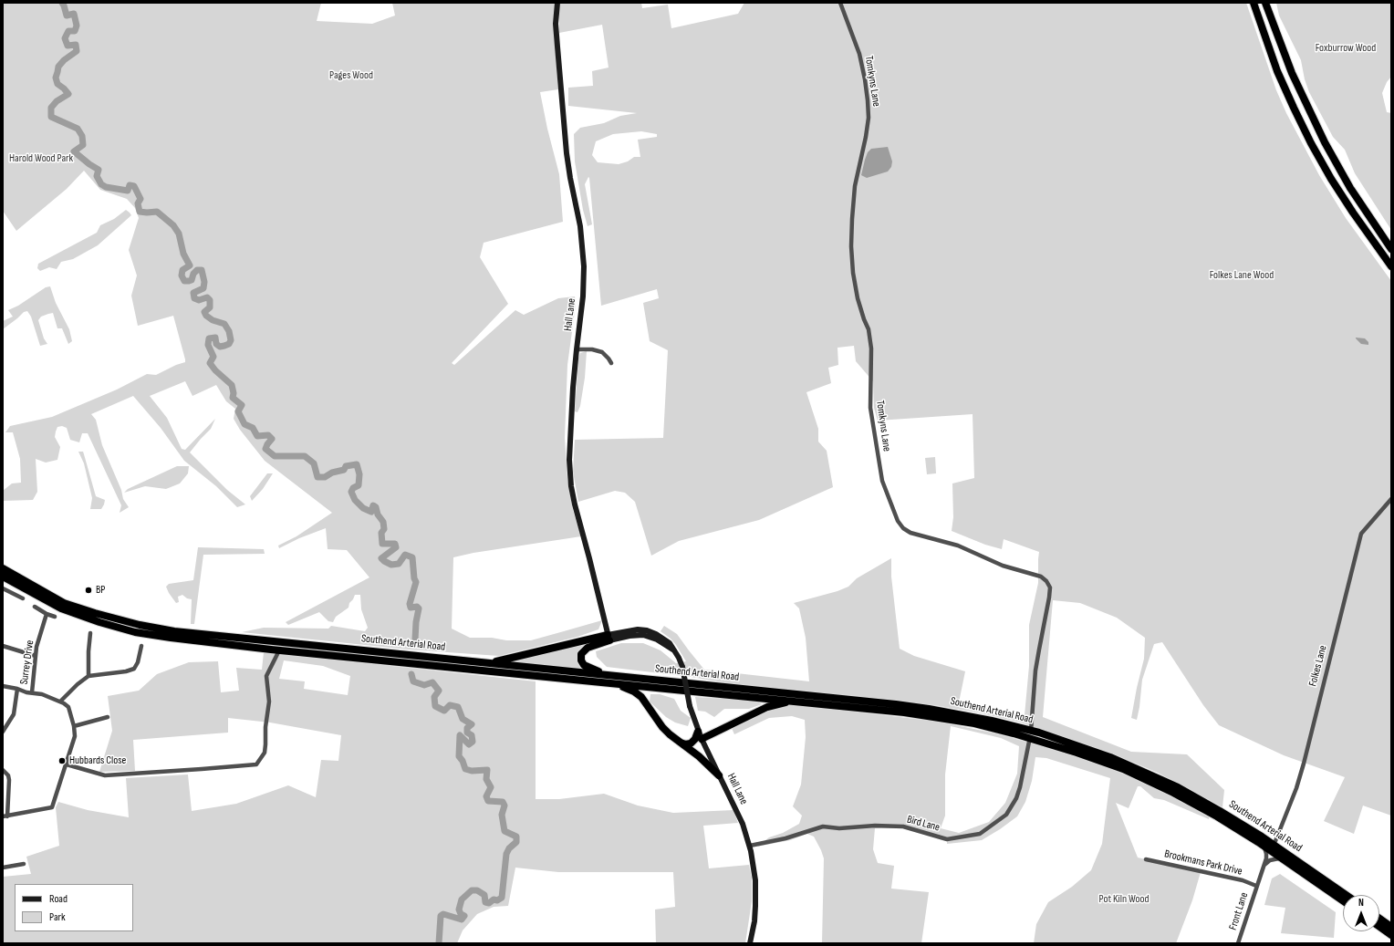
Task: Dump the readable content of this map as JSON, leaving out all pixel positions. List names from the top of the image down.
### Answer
{
  "streets": {
    "highway": ["Southend Arterial Road"],
    "street": [
      "Tomkyns Lane",
      "Hall Lane",
      "Surrey Drive",
      "Folkes Lane",
      "Bird Lane",
      "Brookmans Park Drive",
      "Front Lane"
    ]
  },
  "crossings": [
    ["Tomkyns Lane", "Southend Arterial Road"],
    ["Tomkyns Lane", "Bird Lane"],
    ["Hall Lane", "Bird Lane"],
    ["Southend Arterial Road", "Folkes Lane"],
    ["Southend Arterial Road", "Bird Lane"],
    ["Southend Arterial Road", "Front Lane"],
    ["Brookmans Park Drive", "Front Lane"]
  ],
  "parks": [
    "Foxburrow Wood",
    "Pages Wood",
    "Harold Wood Park",
    "Folkes Lane Wood",
    "Pot Kiln Wood"
  ],
  "places": ["BP", "Hubbards Close"],
  "legend": ["Road", "Park"],
  "north": "top"
}
